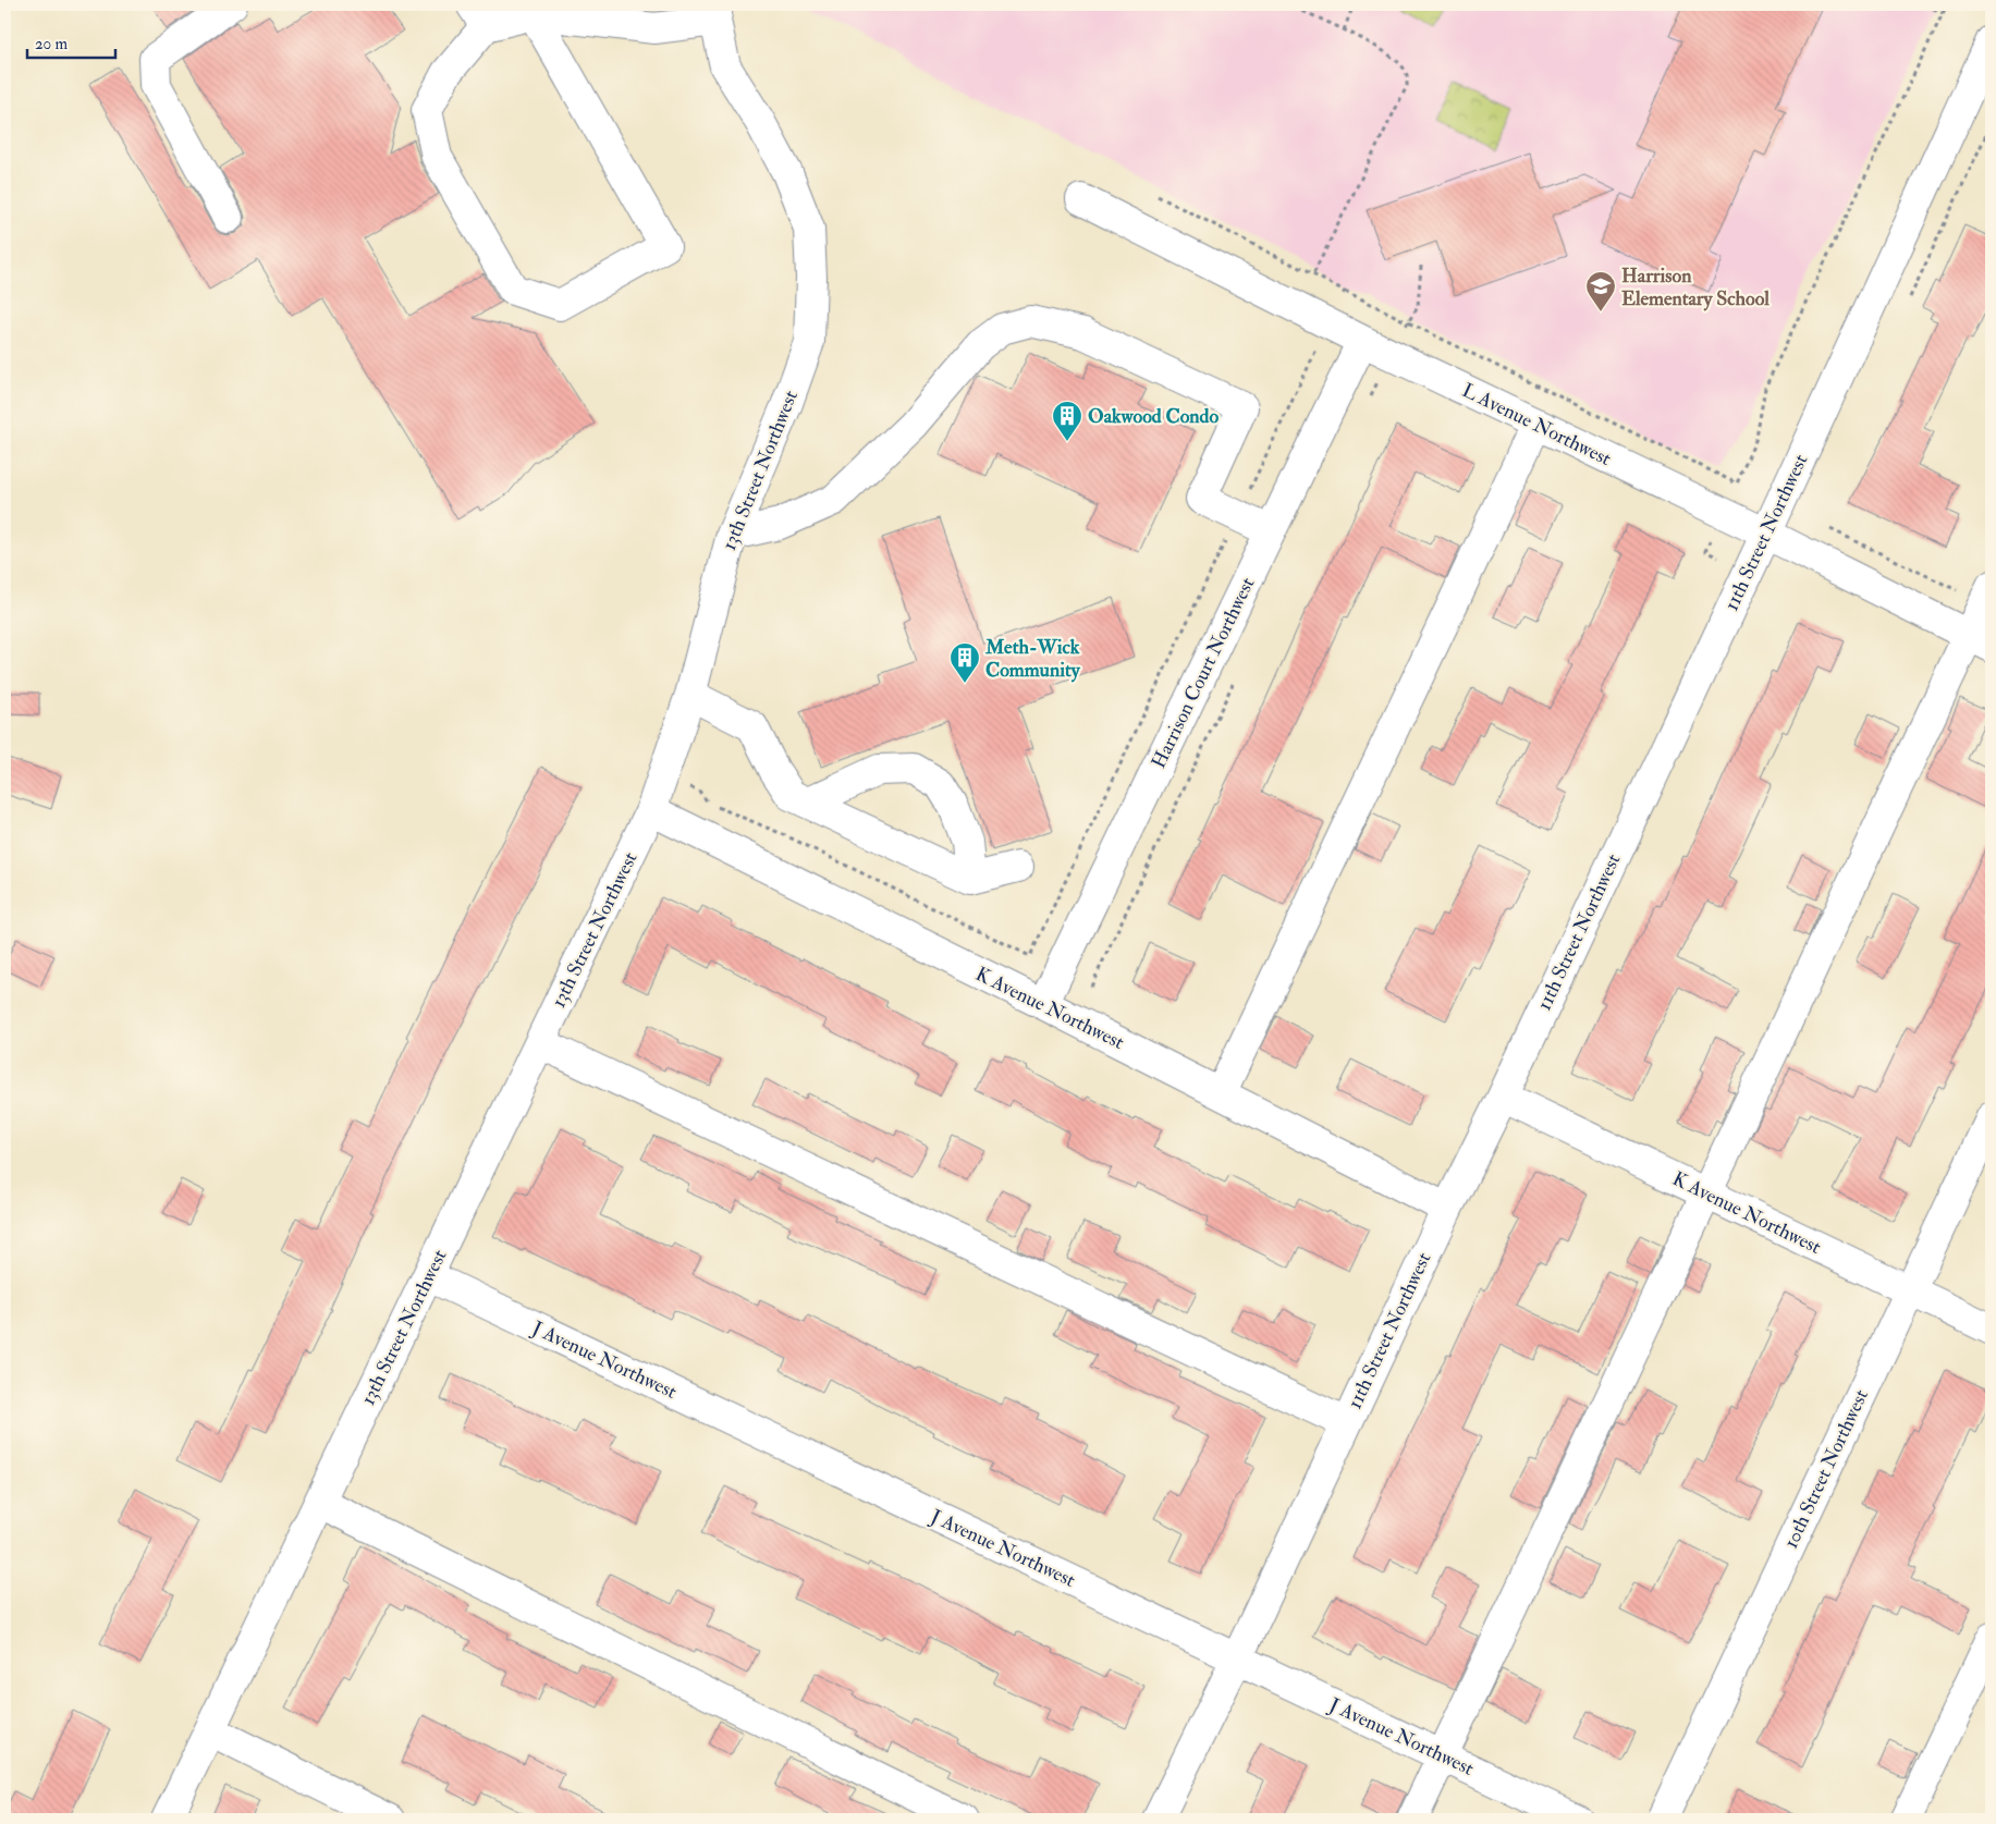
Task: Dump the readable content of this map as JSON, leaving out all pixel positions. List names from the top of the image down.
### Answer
{
  "streets": {
    "street": [
      "L Avenue Northwest",
      "13th Street Northwest",
      "11th Street Northwest",
      "Harrison Court Northwest",
      "K Avenue Northwest",
      "J Avenue Northwest",
      "10th Street Northwest"
    ]
  },
  "crossings": [
    ["L Avenue Northwest", "11th Street Northwest"],
    ["L Avenue Northwest", "Harrison Court Northwest"],
    ["13th Street Northwest", "K Avenue Northwest"],
    ["13th Street Northwest", "J Avenue Northwest"],
    ["11th Street Northwest", "K Avenue Northwest"],
    ["11th Street Northwest", "J Avenue Northwest"],
    ["Harrison Court Northwest", "K Avenue Northwest"],
    ["K Avenue Northwest", "10th Street Northwest"]
  ],
  "places": {
    "school or university": ["Harrison Elementary School"],
    "building": ["Oakwood Condo", "Meth-Wick Community"]
  },
  "scale_bar": "20 m"
}
